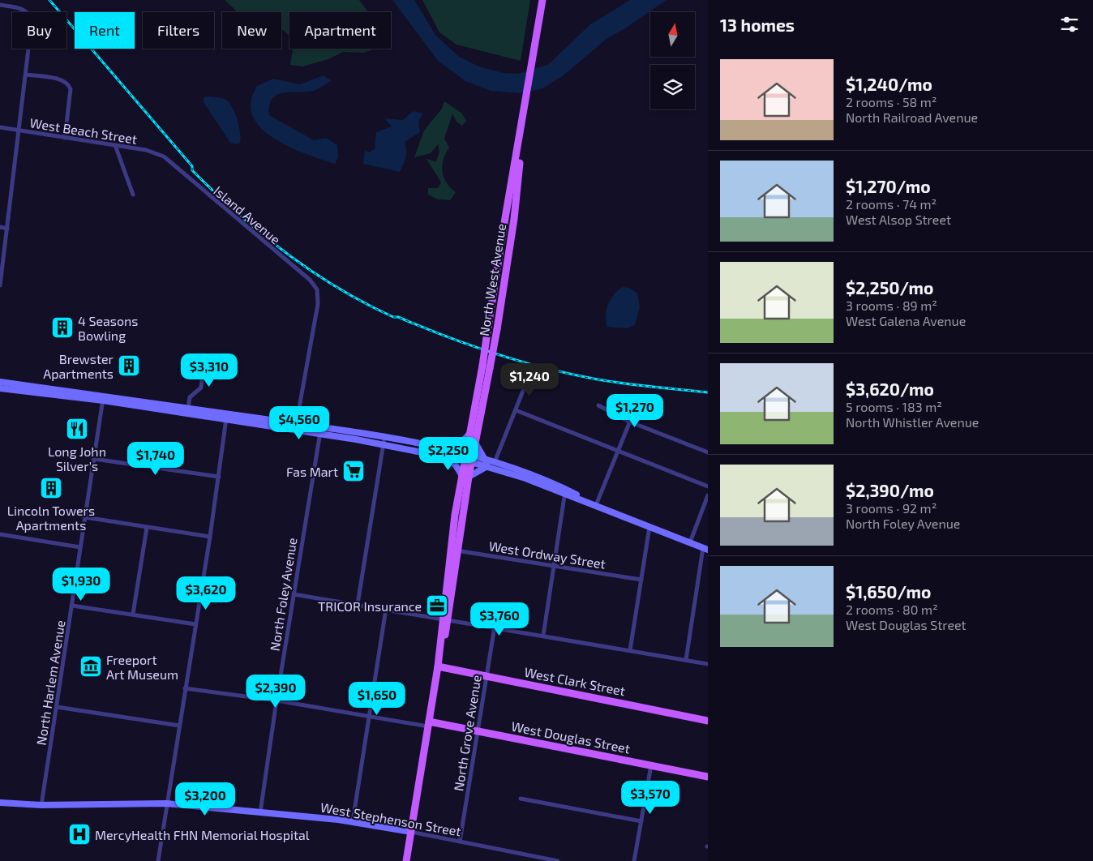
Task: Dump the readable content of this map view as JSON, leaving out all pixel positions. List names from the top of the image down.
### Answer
{
  "streets": {
    "main road": [
      "North West Avenue",
      "West Clark Street",
      "West Douglas Street",
      "West Stephenson Street"
    ],
    "street": [
      "West Beach Street",
      "Island Avenue",
      "West Ordway Street",
      "North Foley Avenue",
      "North Harlem Avenue",
      "North Grove Avenue"
    ]
  },
  "crossings": [
    ["West Beach Street", "Island Avenue"],
    ["North West Avenue", "West Ordway Street"],
    ["North West Avenue", "West Clark Street"],
    ["North West Avenue", "West Douglas Street"],
    ["North West Avenue", "West Stephenson Street"],
    ["North Foley Avenue", "West Douglas Street"],
    ["North Foley Avenue", "West Stephenson Street"],
    ["West Clark Street", "North Grove Avenue"],
    ["North Harlem Avenue", "West Stephenson Street"],
    ["North Grove Avenue", "West Douglas Street"],
    ["North Grove Avenue", "West Stephenson Street"]
  ],
  "places": {
    "building": ["4 Seasons Bowling", "Brewster Apartments", "Lincoln Towers Apartments"],
    "restaurant": ["Long John Silver's"],
    "supermarket": ["Fas Mart"],
    "office": ["TRICOR Insurance"],
    "museum": ["Freeport Art Museum"],
    "hospital": ["MercyHealth FHN Memorial Hospital"]
  },
  "north": "top",
  "page": {
    "heading": "13 homes",
    "chip": [
      "Buy",
      "Rent",
      "Filters",
      "New",
      "Apartment"
    ],
    "list": [
      {
        "name": "$1,240/mo",
        "note": "2 rooms · 58 m² · North Railroad Avenue"
      },
      {
        "name": "$1,270/mo",
        "note": "2 rooms · 74 m² · West Alsop Street"
      },
      {
        "name": "$2,250/mo",
        "note": "3 rooms · 89 m² · West Galena Avenue"
      },
      {
        "name": "$3,620/mo",
        "note": "5 rooms · 183 m² · North Whistler Avenue"
      },
      {
        "name": "$2,390/mo",
        "note": "3 rooms · 92 m² · North Foley Avenue"
      },
      {
        "name": "$1,650/mo",
        "note": "2 rooms · 80 m² · West Douglas Street"
      }
    ],
    "price": [
      "$3,310",
      "$1,240",
      "$1,270",
      "$4,560",
      "$2,250",
      "$1,740",
      "$1,930",
      "$3,620",
      "$3,760",
      "$2,390",
      "$1,650",
      "$3,570",
      "$3,200"
    ]
  }
}
